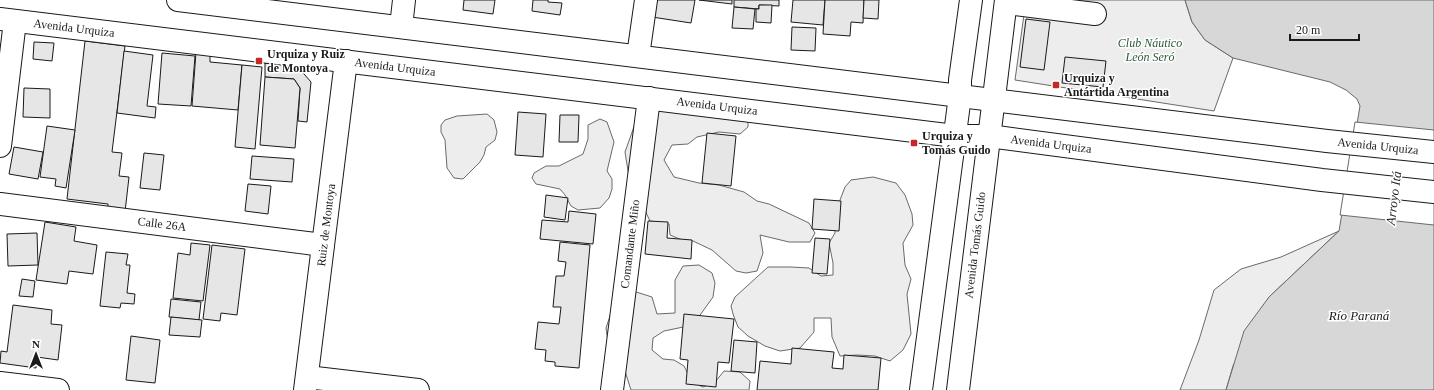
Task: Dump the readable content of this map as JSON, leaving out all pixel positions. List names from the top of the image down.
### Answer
{
  "streets": {
    "main road": [
      "Avenida Urquiza",
      "Calle 26A",
      "Ruiz de Montoya",
      "Comandante Miño",
      "Avenida Tomás Guido"
    ]
  },
  "crossings": [
    ["Avenida Urquiza", "Ruiz de Montoya"],
    ["Avenida Urquiza", "Comandante Miño"],
    ["Avenida Urquiza", "Avenida Tomás Guido"],
    ["Calle 26A", "Ruiz de Montoya"]
  ],
  "water": ["Arroyo Itá", "Río Paraná"],
  "parks": ["Club Náutico León Seró"],
  "places": {
    "transit": ["Urquiza y Ruiz de Montoya", "Urquiza y Antártida Argentina", "Urquiza y Tomás Guido"]
  },
  "scale_bar": "20 m",
  "north": "top"
}
